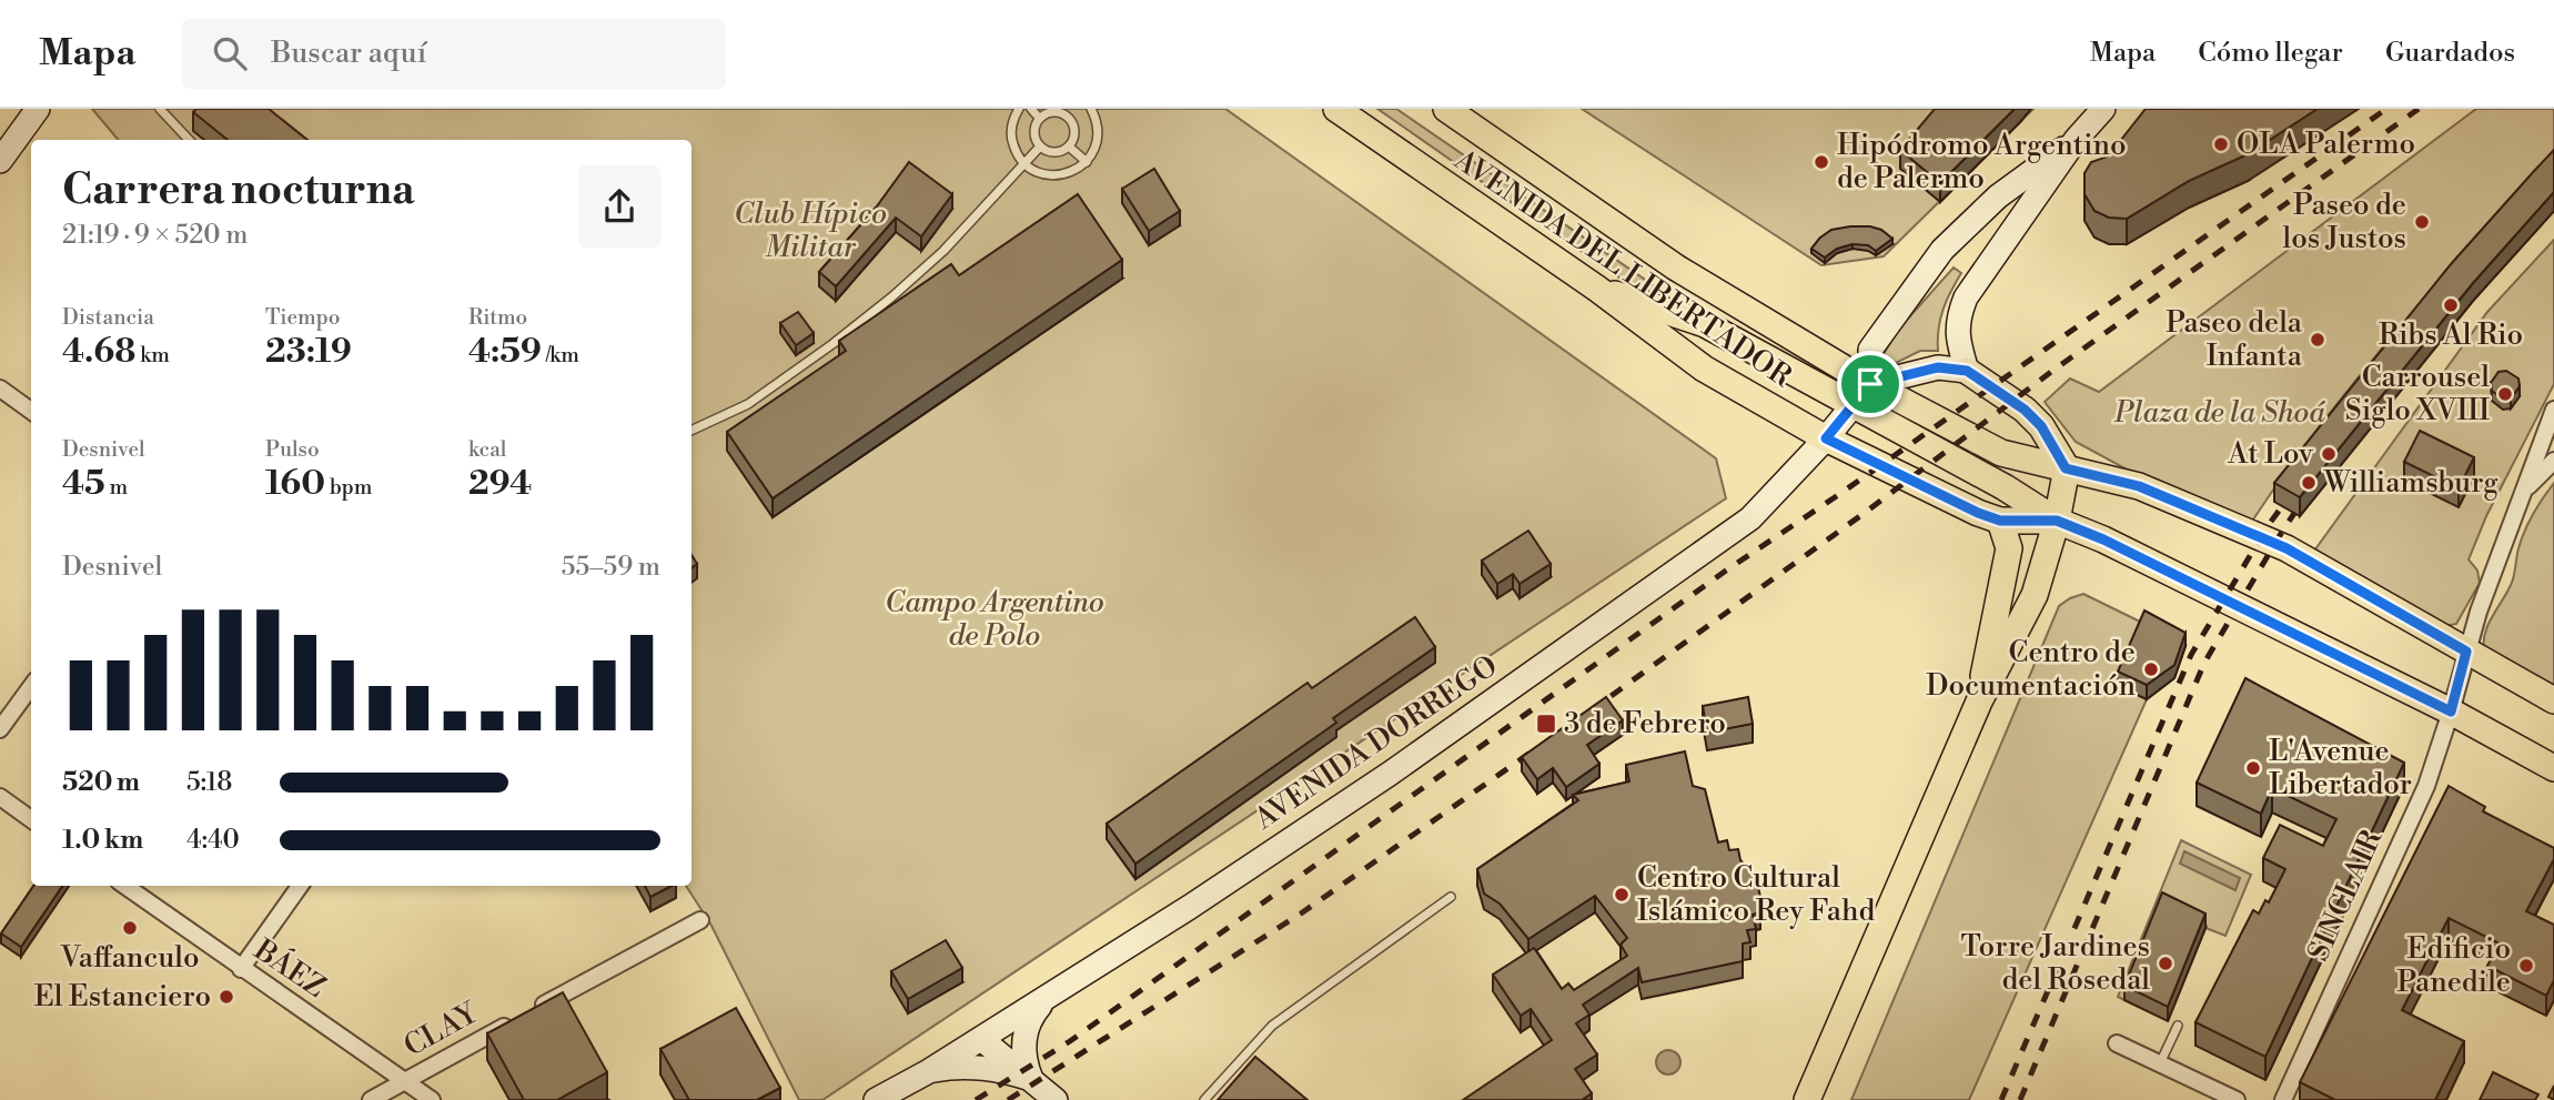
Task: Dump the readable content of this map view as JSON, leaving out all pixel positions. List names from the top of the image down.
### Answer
{
  "streets": {
    "main road": ["AVENIDA DEL LIBERTADOR", "AVENIDA DORREGO"],
    "street": ["SINCLAIR", "BÁEZ", "CLAY"]
  },
  "crossings": [
    ["AVENIDA DEL LIBERTADOR", "AVENIDA DORREGO"],
    ["AVENIDA DEL LIBERTADOR", "SINCLAIR"],
    ["BÁEZ", "CLAY"]
  ],
  "parks": ["Club Hípico Militar", "Plaza de la Shoá", "Campo Argentino de Polo"],
  "places": {
    "other": [
      "OLA Palermo",
      "Hipódromo Argentino de Palermo",
      "Paseo de los Justos",
      "Ribs Al Rio",
      "Paseo dela Infanta",
      "Carrousel Siglo XVIII",
      "At Lov",
      "Williamsburg",
      "Centro de Documentación",
      "L'Avenue Libertador",
      "Centro Cultural Islámico Rey Fahd",
      "Vaffanculo",
      "Torre Jardines del Rosedal",
      "Edificio Panedile",
      "El Estanciero"
    ],
    "transit": ["3 de Febrero"]
  },
  "page": {
    "header": "Mapa",
    "search": "Buscar aquí",
    "nav": ["Mapa", "Cómo llegar", "Guardados"],
    "heading": ["Carrera nocturna", "21:19 · 9 × 520 m"],
    "stats": [
      ["Distancia", "4.68 km"],
      ["Tiempo", "23:19"],
      ["Ritmo", "4:59 /km"],
      ["Desnivel", "45 m"],
      ["Pulso", "160 bpm"],
      ["kcal", "294"]
    ],
    "chart": ["Desnivel", "55–59 m"],
    "list": [
      {
        "name": "520 m",
        "note": "5:18"
      },
      {
        "name": "1.0 km",
        "note": "4:40"
      }
    ]
  }
}
